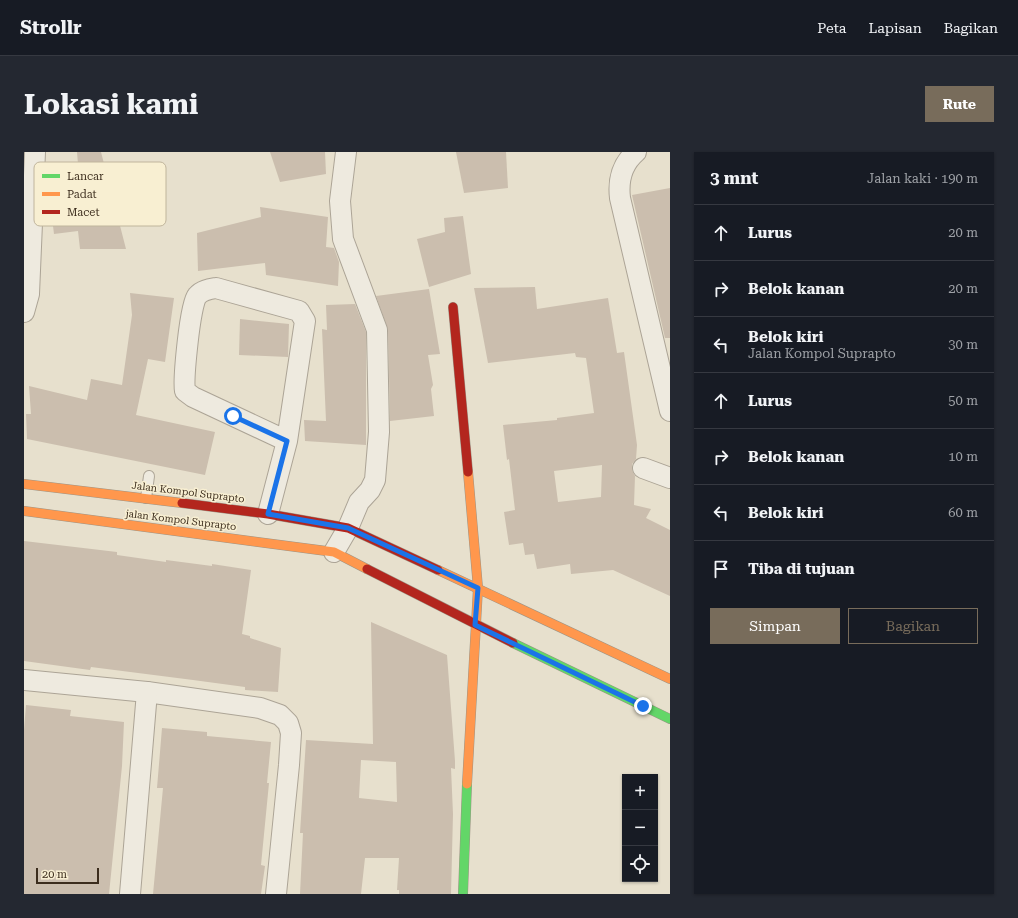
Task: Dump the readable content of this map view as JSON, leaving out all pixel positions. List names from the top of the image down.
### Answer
{
  "streets": {
    "street": ["Jalan Kompol Suprapto", "jalan Kompol Suprapto"]
  },
  "legend": ["Lancar", "Padat", "Macet"],
  "scale_bar": "20 m",
  "page": {
    "header": "Strollr",
    "nav": ["Peta", "Lapisan", "Bagikan"],
    "buttons": [
      "Rute",
      ["Simpan", "Bagikan"]
    ],
    "title": "Lokasi kami",
    "heading": ["3 mnt", "Jalan kaki · 190 m"],
    "list": [
      ["Lurus", "20 m"],
      ["Belok kanan", "20 m"],
      ["Belok kiri", "Jalan Kompol Suprapto", "30 m"],
      ["Lurus", "50 m"],
      ["Belok kanan", "10 m"],
      ["Belok kiri", "60 m"],
      "Tiba di tujuan"
    ],
    "map_buttons": ["+", "−"],
    "scale": "20 m"
  }
}
